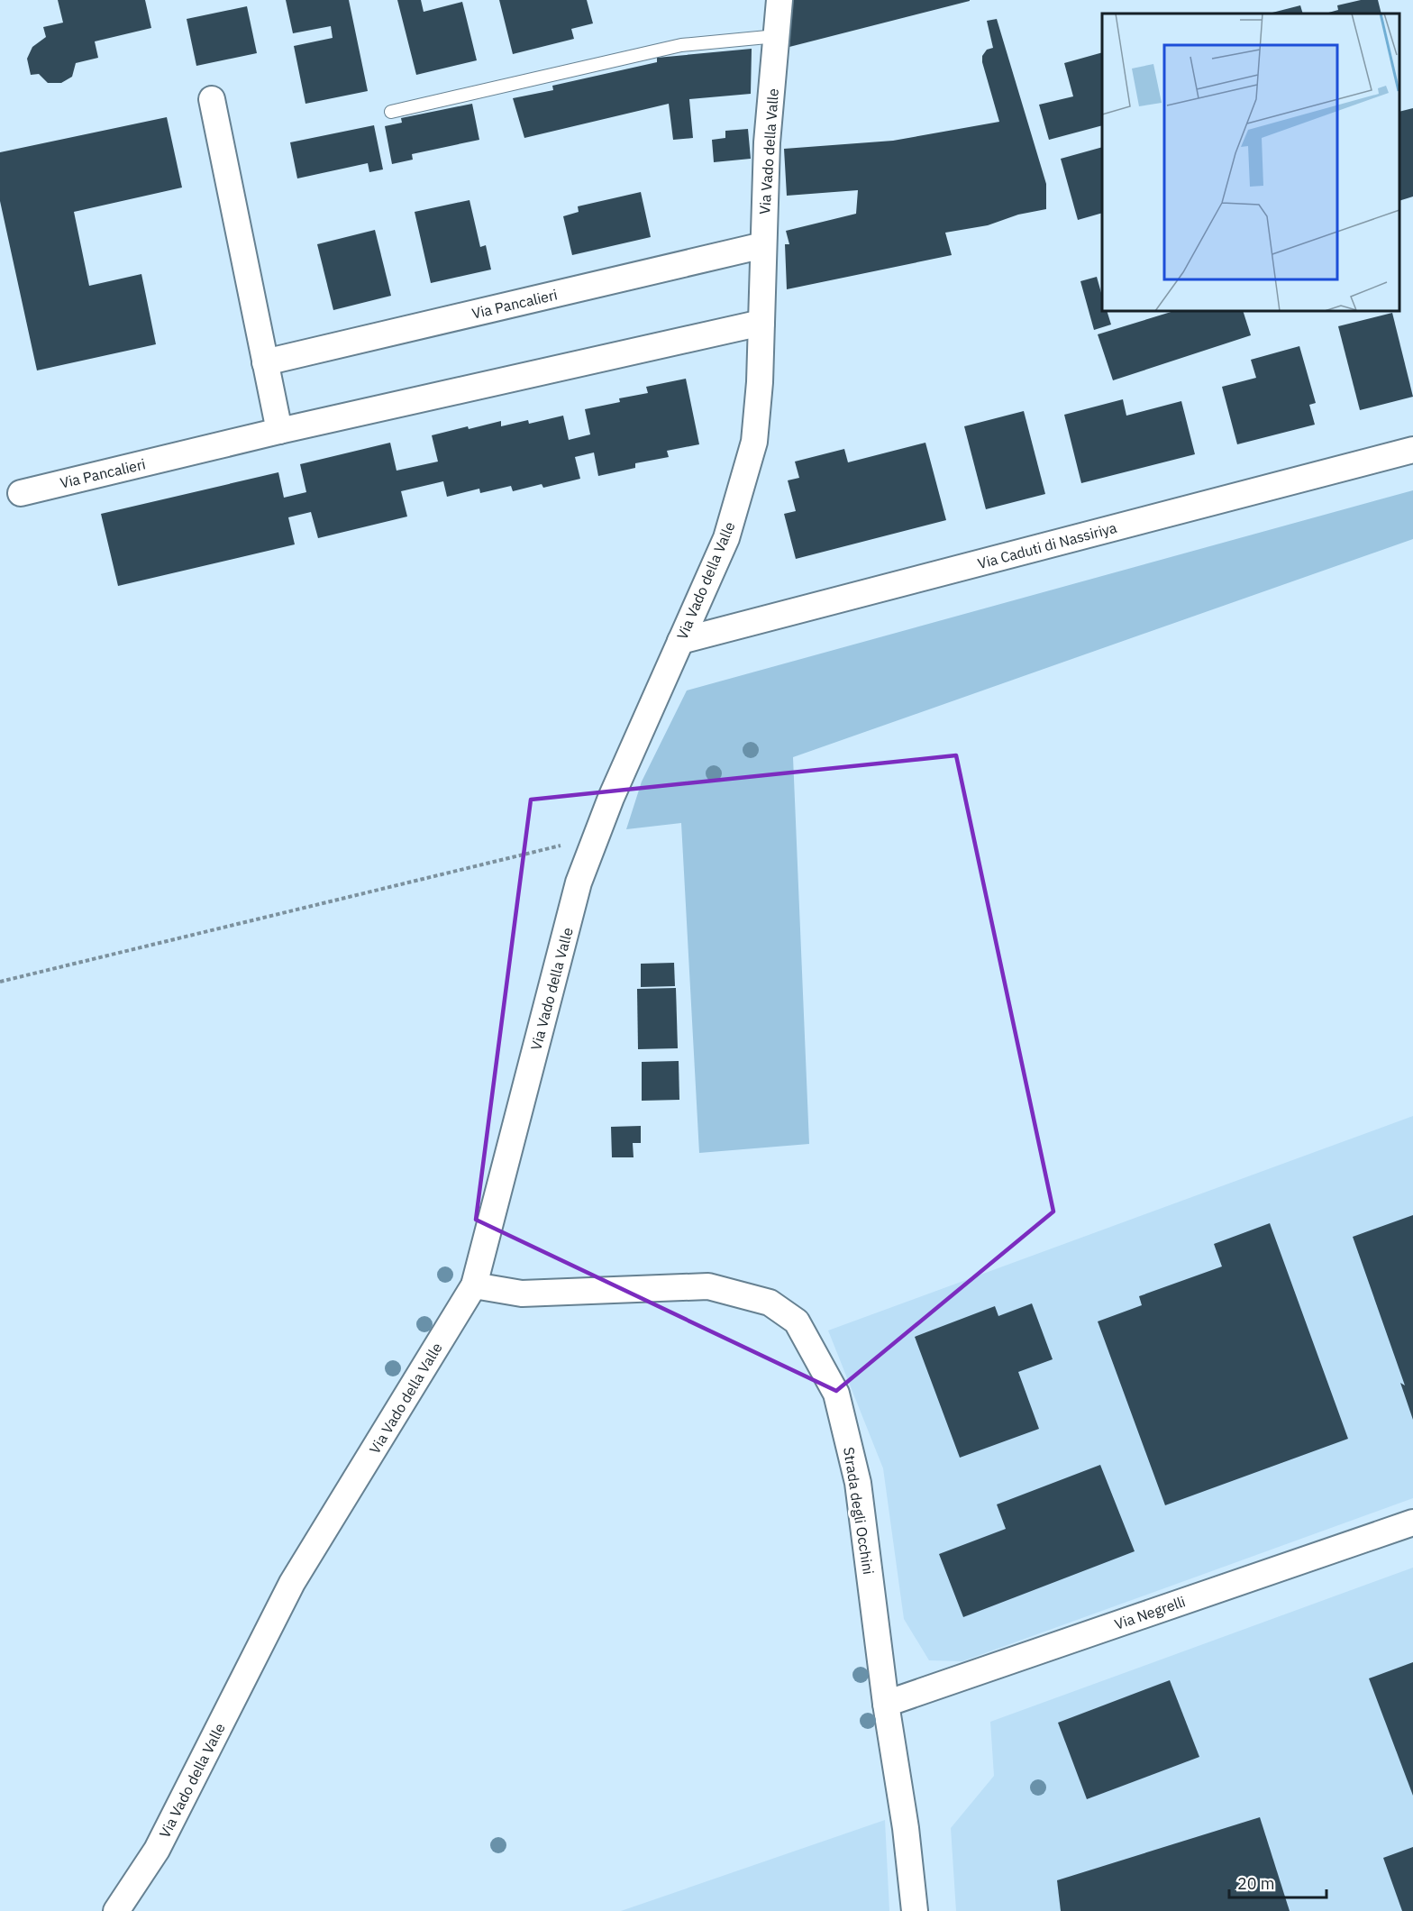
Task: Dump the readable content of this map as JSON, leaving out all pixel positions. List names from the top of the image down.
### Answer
{
  "streets": {
    "street": [
      "Via Vado della Valle",
      "Via Pancalieri",
      "Via Caduti di Nassiriya",
      "Strada degli Occhini",
      "Via Negrelli"
    ]
  },
  "crossings": [
    ["Via Vado della Valle", "Via Pancalieri"],
    ["Via Vado della Valle", "Via Caduti di Nassiriya"],
    ["Via Vado della Valle", "Strada degli Occhini"],
    ["Strada degli Occhini", "Via Negrelli"]
  ],
  "scale_bar": "20 m"
}
